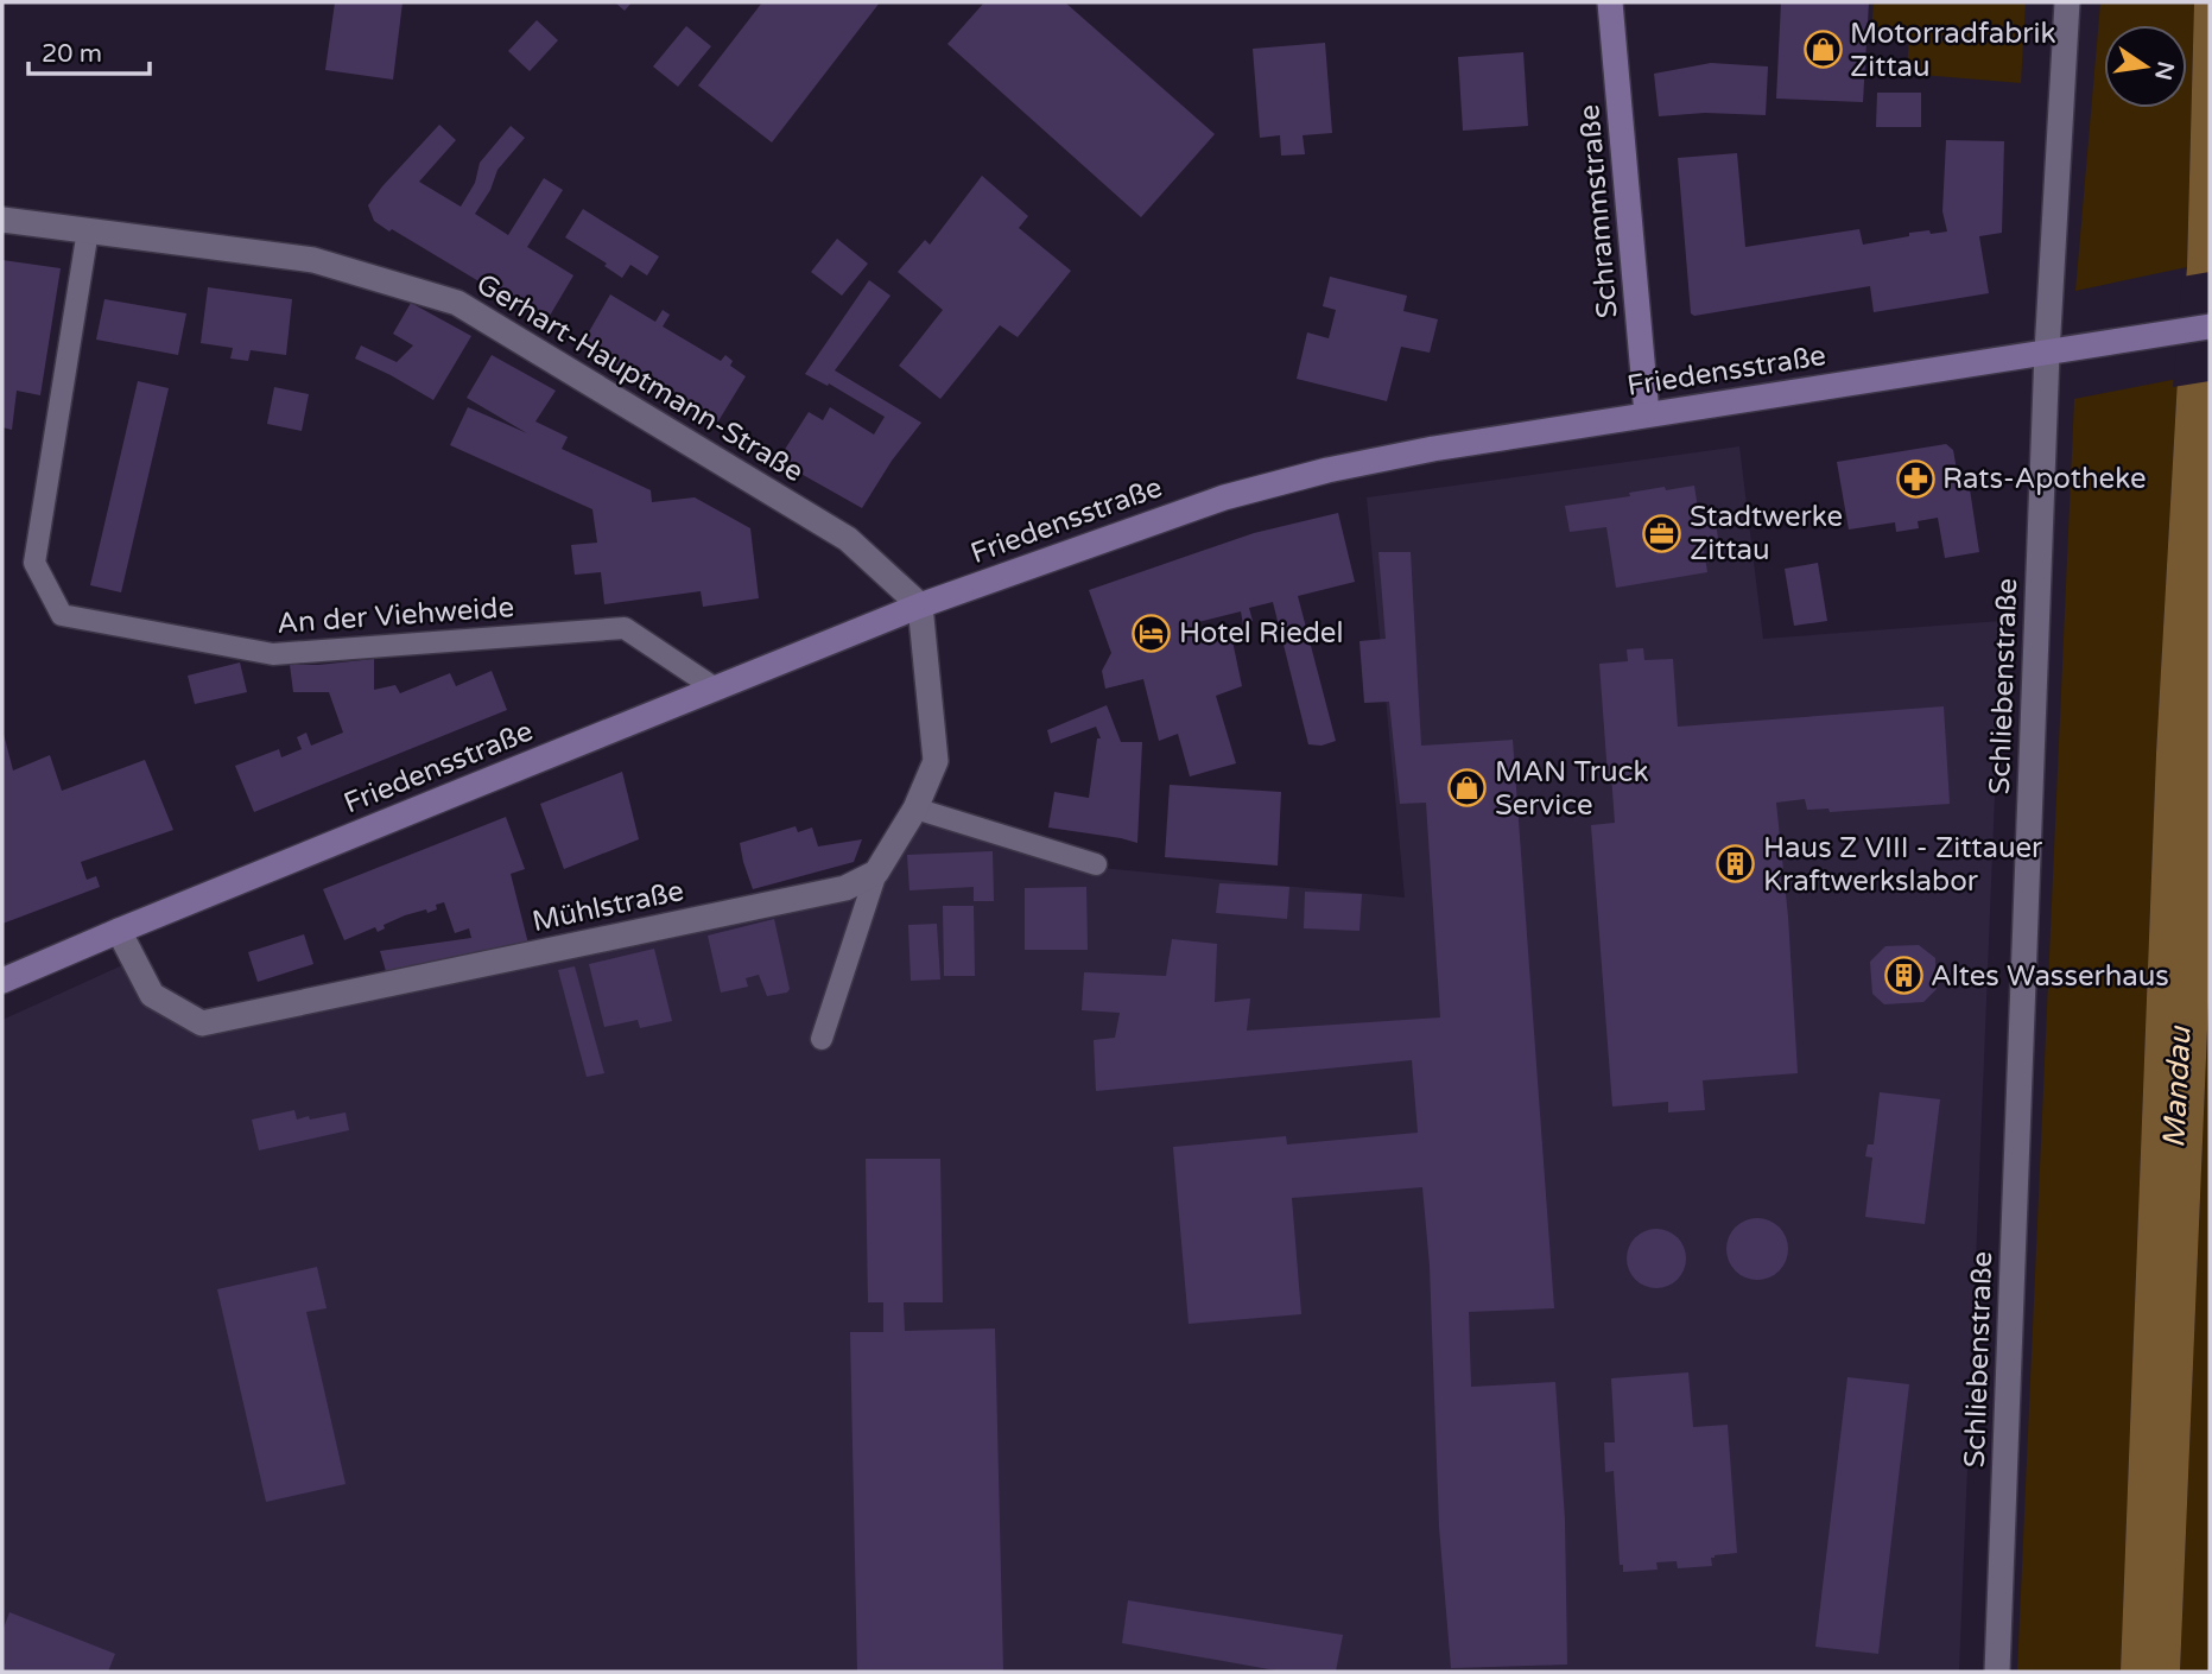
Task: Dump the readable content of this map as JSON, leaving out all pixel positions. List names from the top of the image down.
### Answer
{
  "streets": {
    "main road": ["Schrammstraße", "Friedensstraße"],
    "street": ["Gerhart-Hauptmann-Straße", "Schliebenstraße", "Mühlstraße"],
    "lane": ["An der Viehweide"]
  },
  "crossings": [
    ["Schrammstraße", "Friedensstraße"],
    ["Friedensstraße", "Gerhart-Hauptmann-Straße"],
    ["Friedensstraße", "An der Viehweide"],
    ["Friedensstraße", "Schliebenstraße"],
    ["Friedensstraße", "Mühlstraße"],
    ["Gerhart-Hauptmann-Straße", "An der Viehweide"]
  ],
  "water": ["Mandau"],
  "places": {
    "shop": ["Motorradfabrik Zittau", "MAN Truck Service"],
    "pharmacy": ["Rats-Apotheke"],
    "office": ["Stadtwerke Zittau"],
    "hotel": ["Hotel Riedel"],
    "building": ["Haus Z VIII - Zittauer Kraftwerkslabor", "Altes Wasserhaus"]
  },
  "scale_bar": "20 m",
  "north": "right"
}
